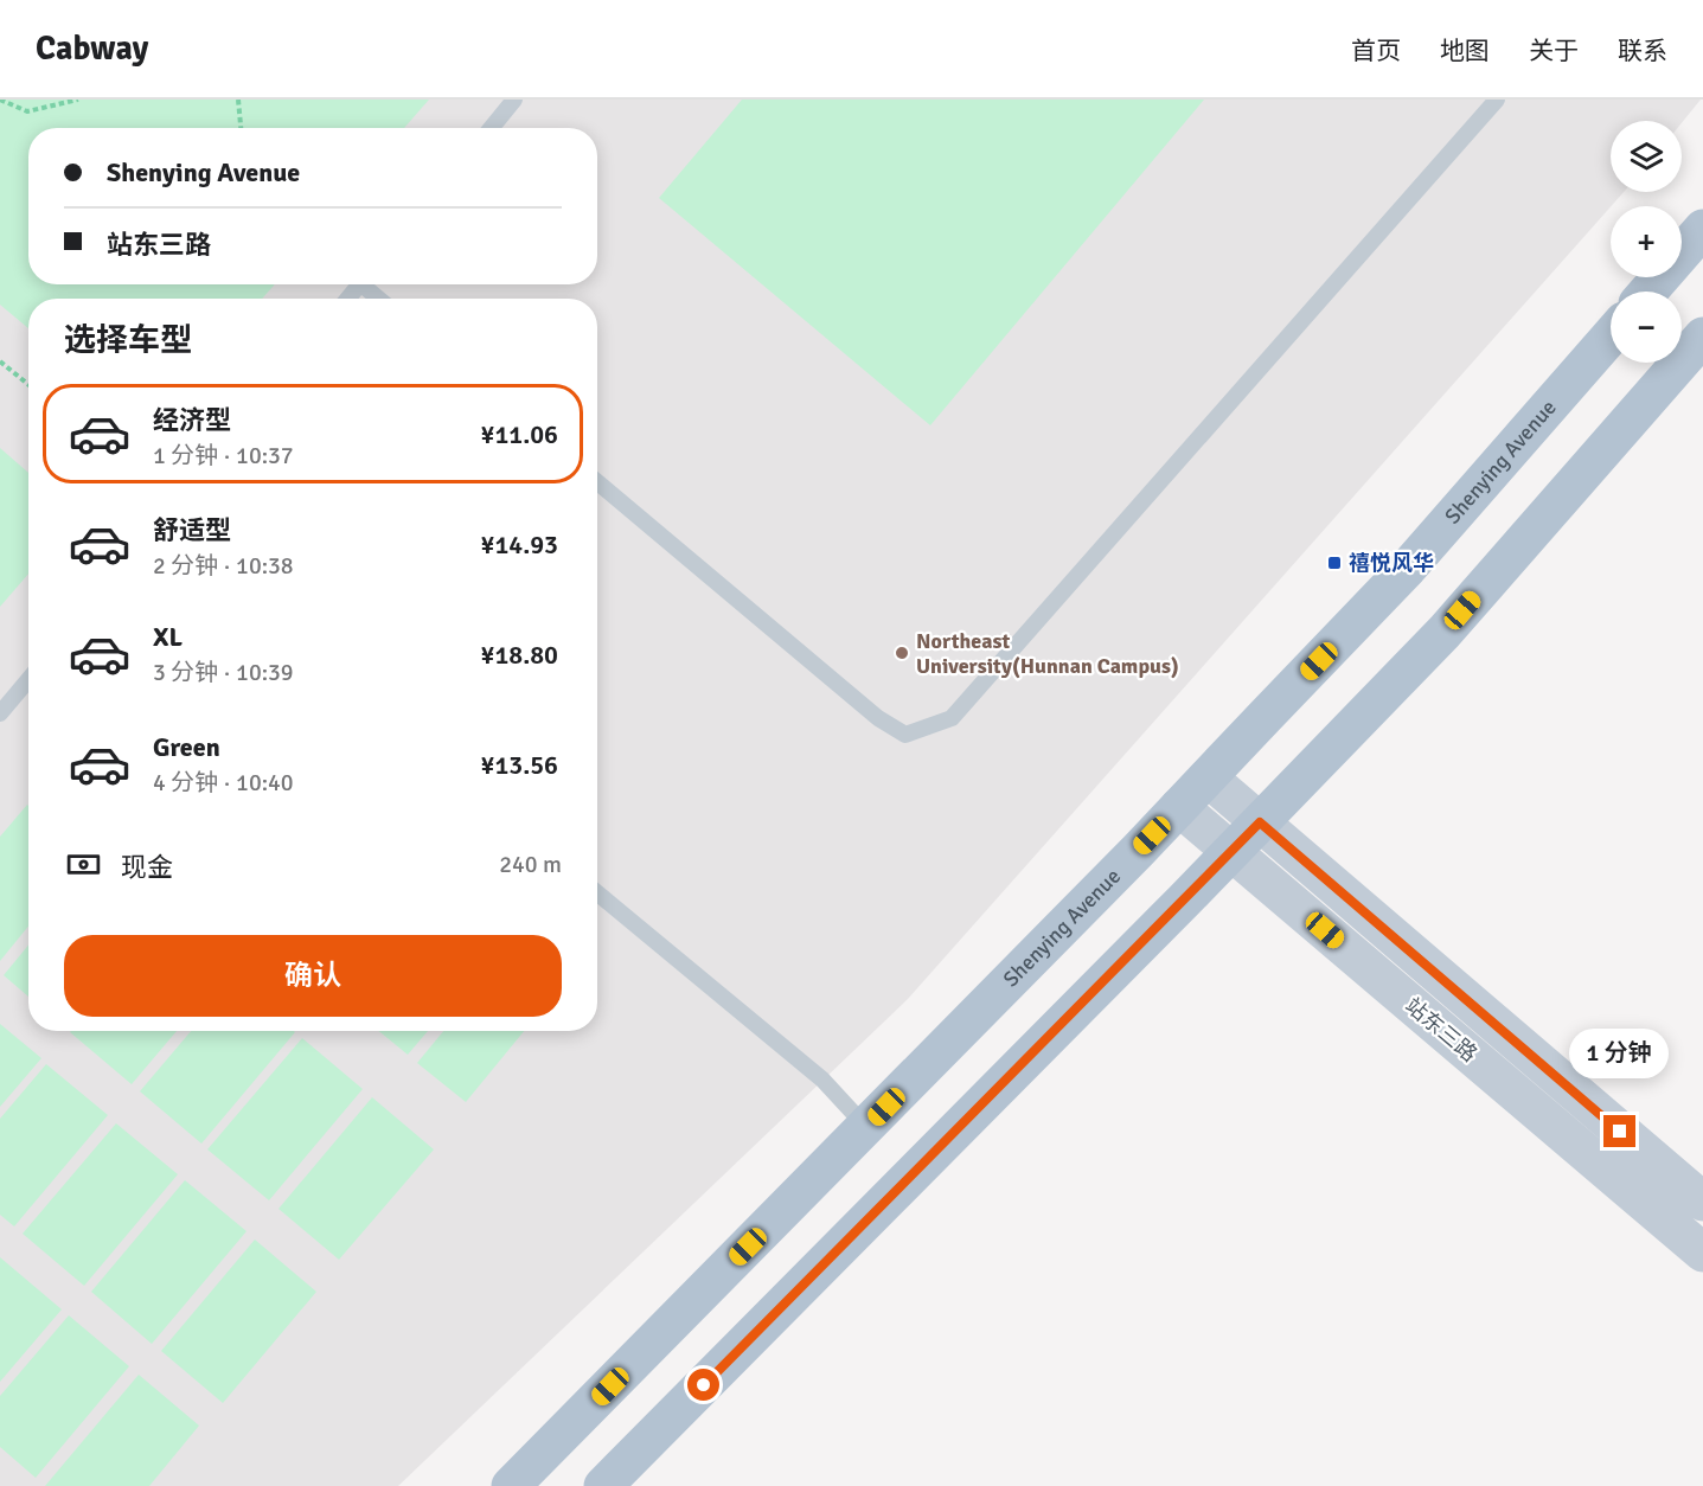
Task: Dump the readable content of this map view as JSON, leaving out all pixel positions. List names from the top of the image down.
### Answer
{
  "streets": {
    "main road": ["Shenying Avenue"],
    "street": ["站东三路"]
  },
  "crossings": [
    ["Shenying Avenue", "站东三路"]
  ],
  "places": {
    "transit": ["禧悦风华"],
    "other": ["Northeast University(Hunnan Campus)"]
  },
  "page": {
    "header": "Cabway",
    "nav": [
      "首页",
      "地图",
      "关于",
      "联系"
    ],
    "map_buttons": ["+", "−"],
    "banner": ["Shenying Avenue", "站东三路"],
    "heading": "选择车型",
    "list": [
      {
        "name": "经济型",
        "note": "1 分钟 · 10:37",
        "value": "¥11.06"
      },
      {
        "name": "舒适型",
        "note": "2 分钟 · 10:38",
        "value": "¥14.93"
      },
      {
        "name": "XL",
        "note": "3 分钟 · 10:39",
        "value": "¥18.80"
      },
      {
        "name": "Green",
        "note": "4 分钟 · 10:40",
        "value": "¥13.56"
      }
    ],
    "pay": ["现金", "240 m"],
    "buttons": "确认",
    "bubble": "1 分钟"
  }
}
